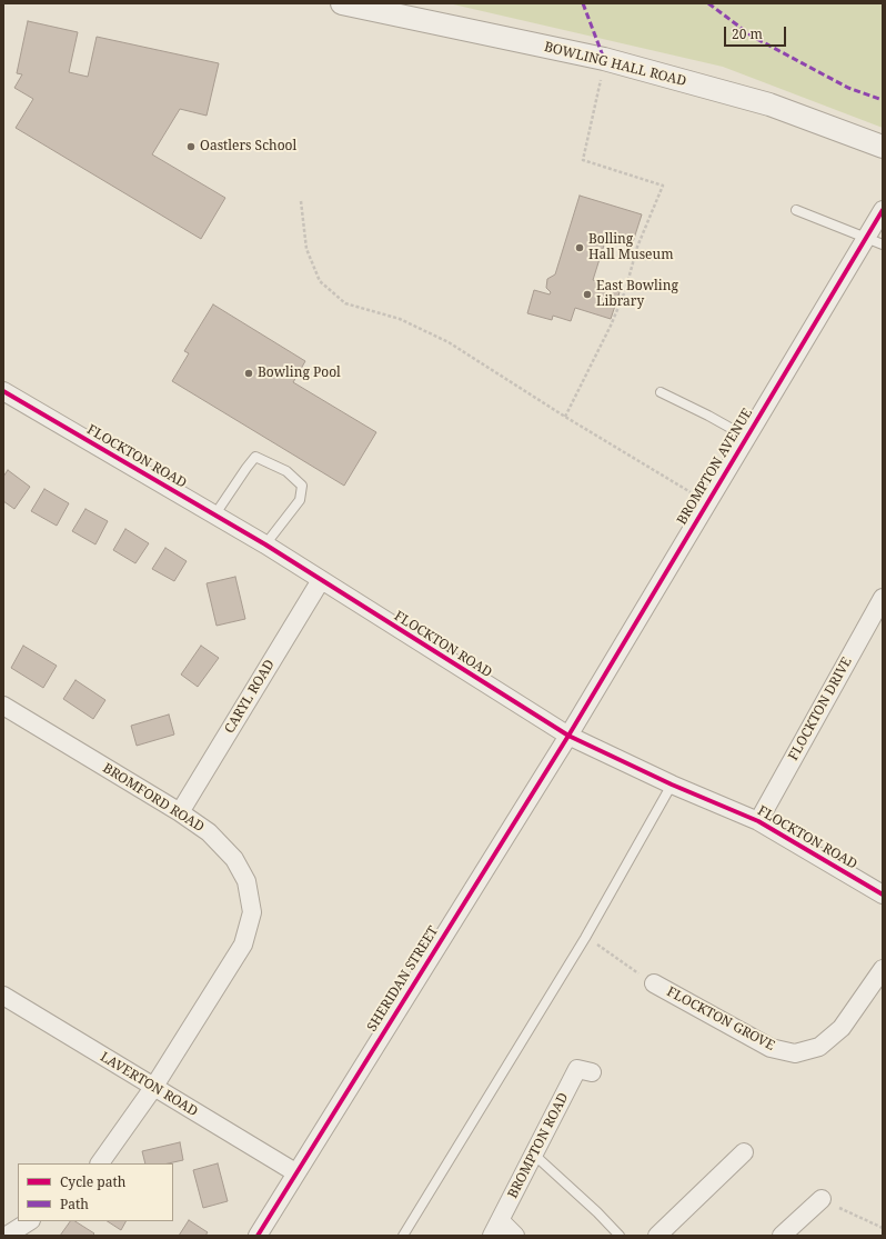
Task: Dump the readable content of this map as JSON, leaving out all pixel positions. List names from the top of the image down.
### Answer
{
  "streets": {
    "street": [
      "BOWLING HALL ROAD",
      "FLOCKTON ROAD",
      "BROMPTON AVENUE",
      "CARYL ROAD",
      "FLOCKTON DRIVE",
      "BROMFORD ROAD",
      "SHERIDAN STREET",
      "FLOCKTON GROVE",
      "LAVERTON ROAD",
      "BROMPTON ROAD"
    ]
  },
  "crossings": [
    ["FLOCKTON ROAD", "BROMPTON AVENUE"],
    ["FLOCKTON ROAD", "CARYL ROAD"],
    ["FLOCKTON ROAD", "FLOCKTON DRIVE"],
    ["FLOCKTON ROAD", "SHERIDAN STREET"],
    ["BROMPTON AVENUE", "SHERIDAN STREET"],
    ["CARYL ROAD", "BROMFORD ROAD"],
    ["BROMFORD ROAD", "LAVERTON ROAD"],
    ["SHERIDAN STREET", "LAVERTON ROAD"]
  ],
  "places": [
    "Oastlers School",
    "Bolling Hall Museum",
    "East Bowling Library",
    "Bowling Pool"
  ],
  "legend": ["Cycle path", "Path"],
  "scale_bar": "20 m"
}
